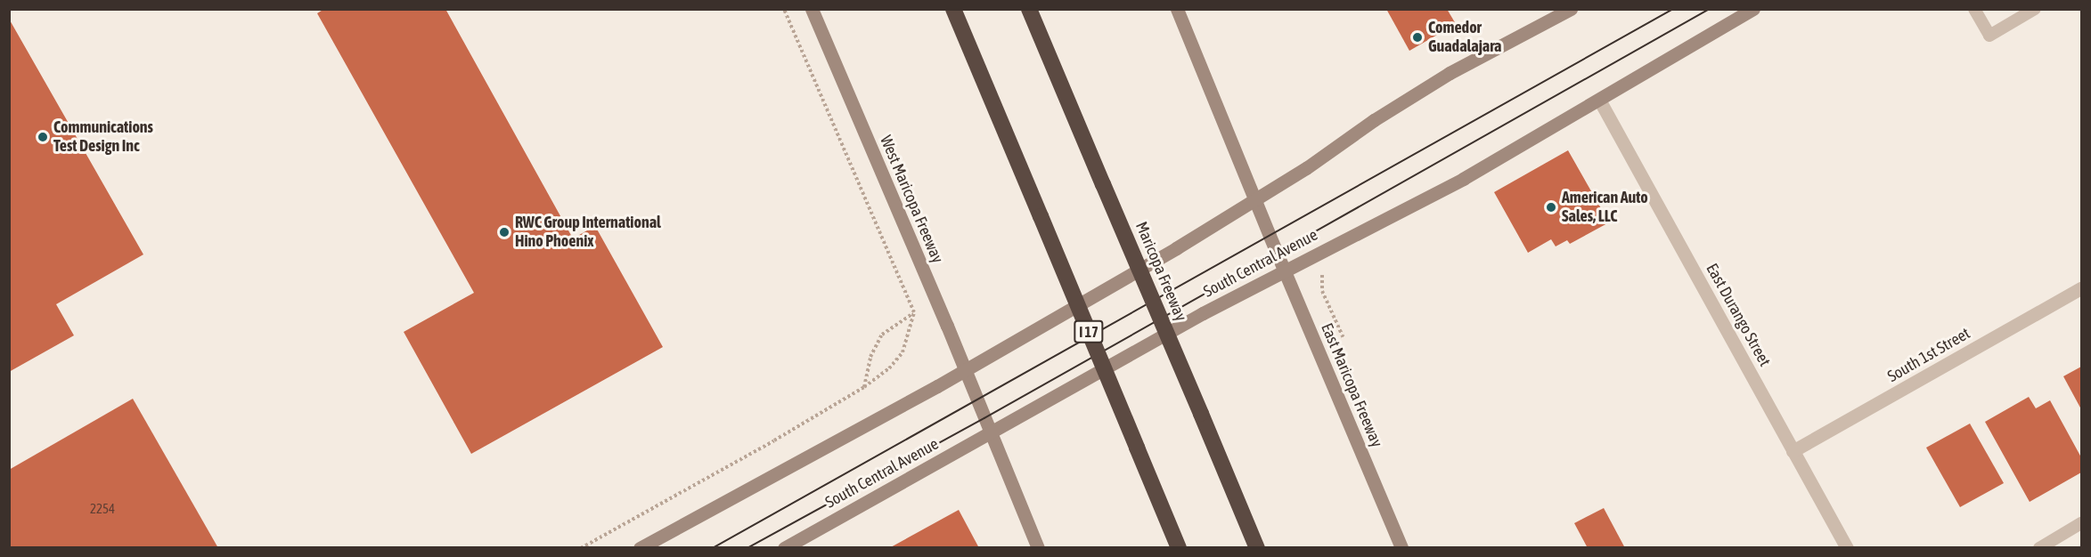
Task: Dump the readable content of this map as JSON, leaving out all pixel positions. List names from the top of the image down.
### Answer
{
  "streets": {
    "highway": ["Maricopa Freeway", "I 17"],
    "main road": ["West Maricopa Freeway", "South Central Avenue", "East Maricopa Freeway"],
    "street": ["East Durango Street", "South 1st Street"]
  },
  "crossings": [
    ["West Maricopa Freeway", "South Central Avenue"],
    ["South Central Avenue", "East Durango Street"],
    ["South Central Avenue", "East Maricopa Freeway"],
    ["East Durango Street", "South 1st Street"]
  ],
  "places": [
    "Comedor Guadalajara",
    "Communications Test Design Inc",
    "American Auto Sales, LLC",
    "RWC Group International Hino Phoenix"
  ],
  "house_numbers": ["2254"]
}
